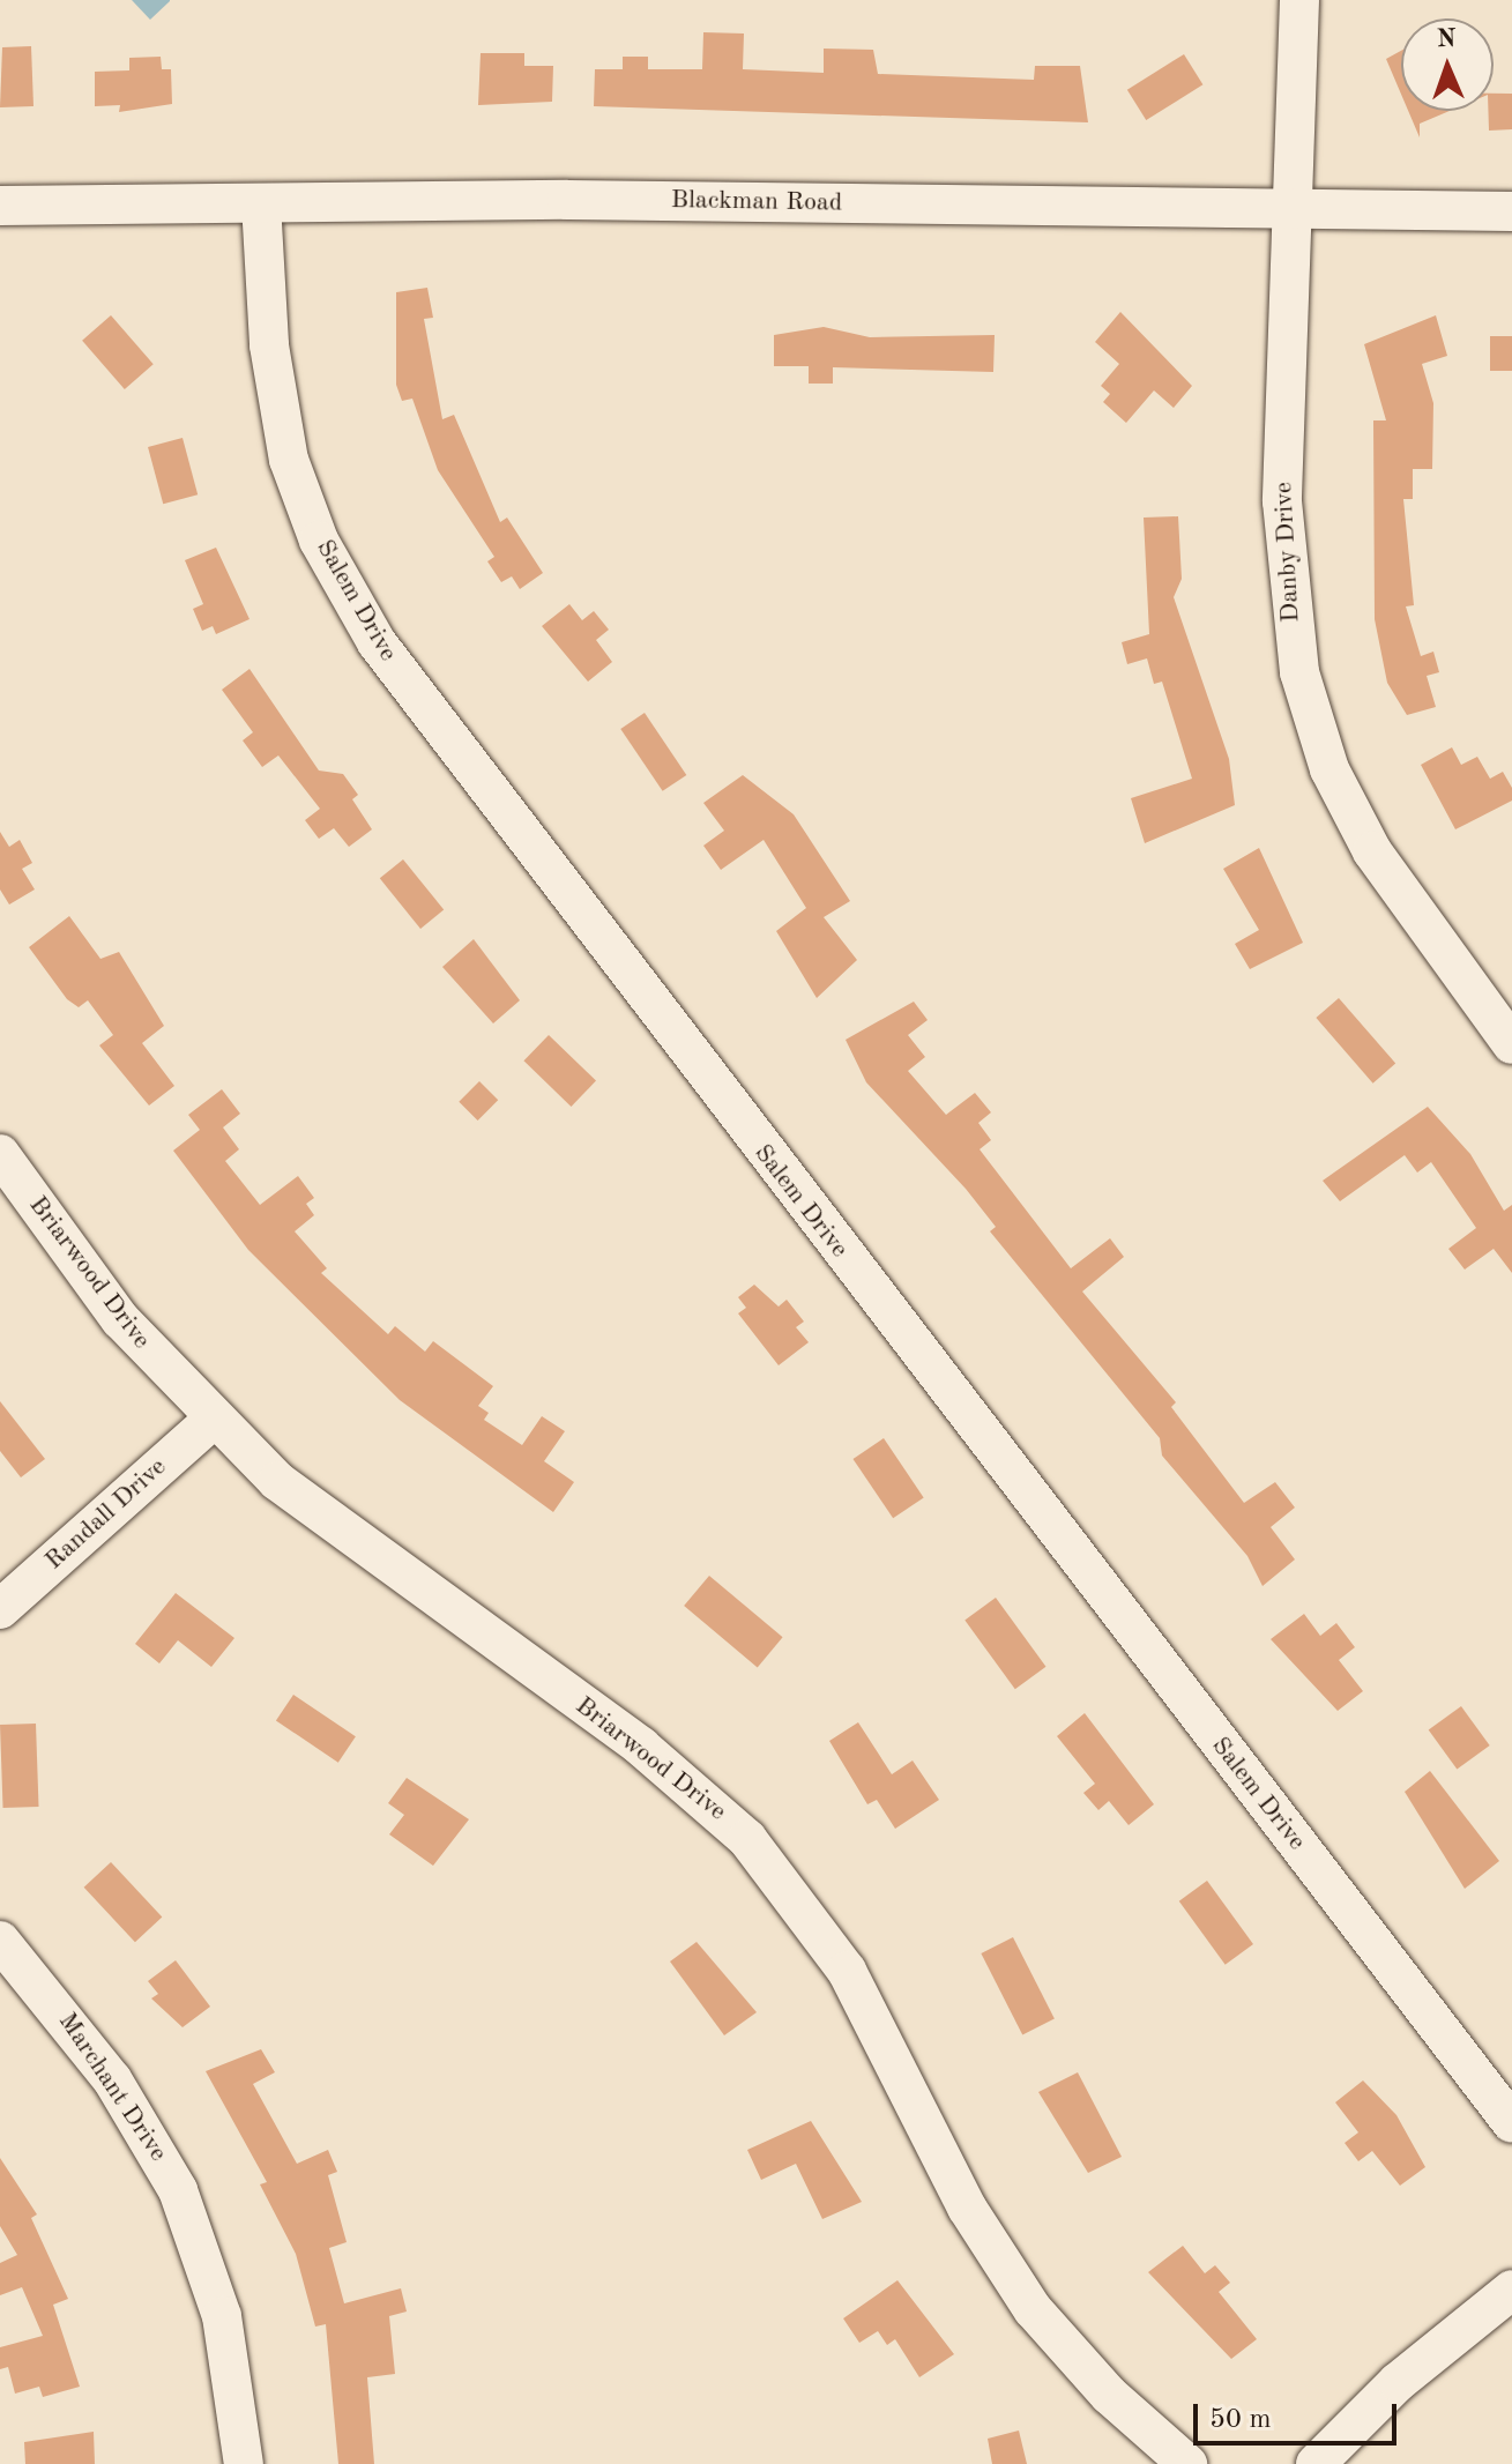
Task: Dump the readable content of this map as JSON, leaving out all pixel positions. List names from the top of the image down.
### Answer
{
  "streets": {
    "street": [
      "Blackman Road",
      "Danby Drive",
      "Salem Drive",
      "Briarwood Drive",
      "Randall Drive",
      "Marchant Drive"
    ]
  },
  "crossings": [
    ["Blackman Road", "Danby Drive"],
    ["Blackman Road", "Salem Drive"],
    ["Briarwood Drive", "Randall Drive"]
  ],
  "scale_bar": "50 m",
  "north": "top"
}
